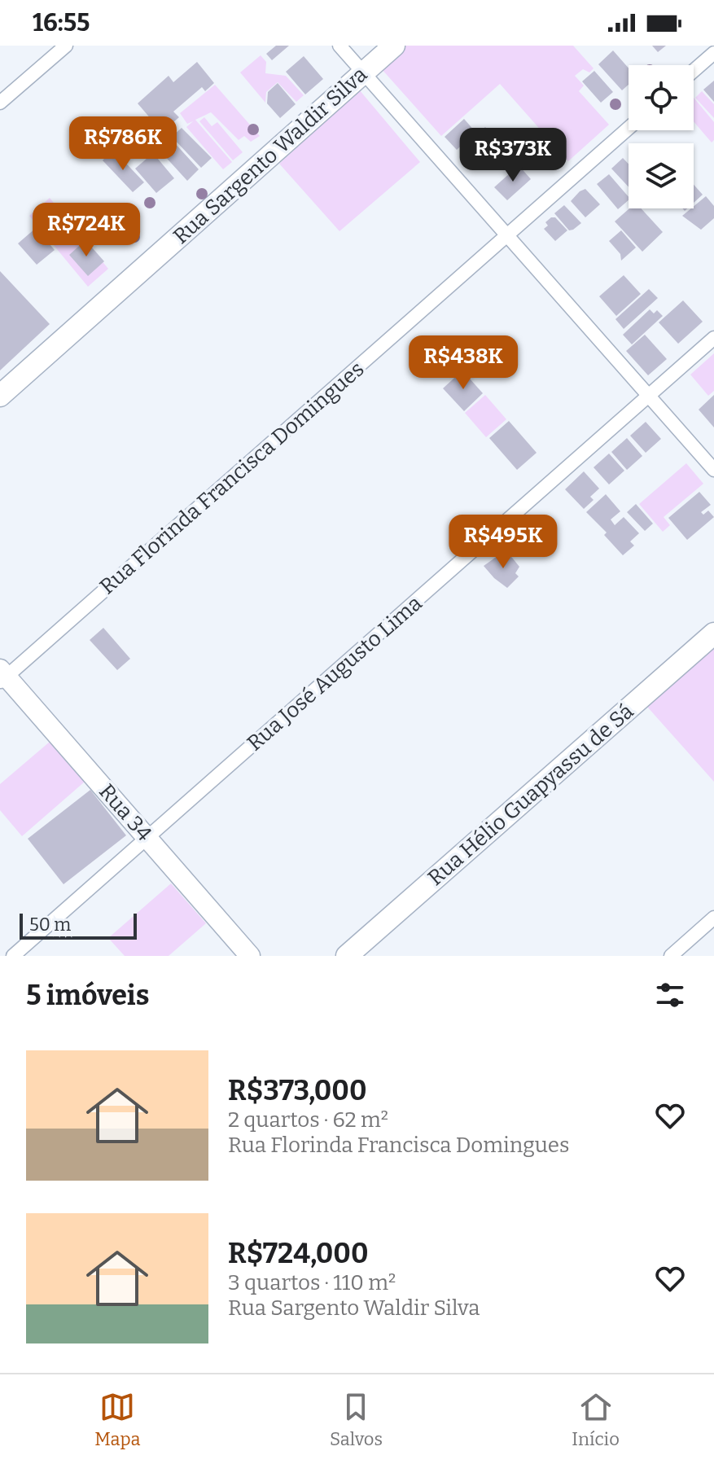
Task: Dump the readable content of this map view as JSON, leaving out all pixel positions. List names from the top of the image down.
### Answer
{
  "streets": {
    "main road": ["Rua Sargento Waldir Silva", "Rua Hélio Guapyassu de Sá"],
    "street": ["Rua Florinda Francisca Domingues", "Rua José Augusto Lima", "Rua 34"]
  },
  "crossings": [
    ["Rua Florinda Francisca Domingues", "Rua 34"],
    ["Rua José Augusto Lima", "Rua 34"]
  ],
  "scale_bar": "50 m",
  "page": {
    "status": "16:55",
    "price": [
      "R$786K",
      "R$373K",
      "R$724K",
      "R$438K",
      "R$495K"
    ],
    "scale": "50 m",
    "heading": "5 imóveis",
    "list": [
      {
        "name": "R$373,000",
        "note": "2 quartos · 62 m² · Rua Florinda Francisca Domingues"
      },
      {
        "name": "R$724,000",
        "note": "3 quartos · 110 m² · Rua Sargento Waldir Silva"
      }
    ],
    "tabs": ["Mapa", "Salvos", "Início"]
  }
}
